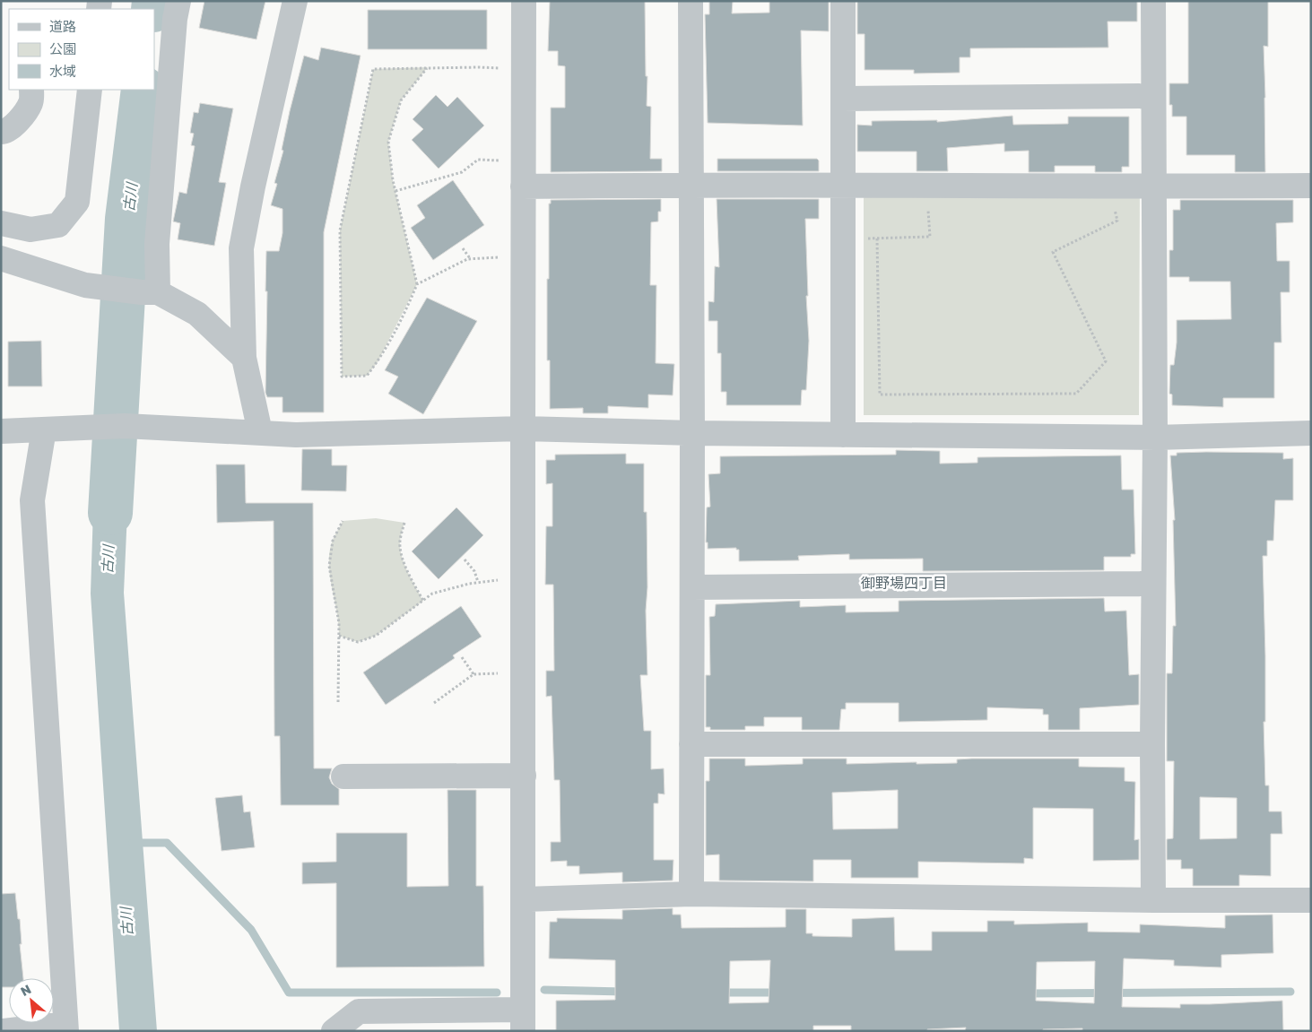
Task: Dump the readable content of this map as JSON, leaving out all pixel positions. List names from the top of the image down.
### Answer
{
  "districts": ["御野場四丁目"],
  "water": ["古川"],
  "legend": ["道路", "公園", "水域"],
  "north": "top left"
}
